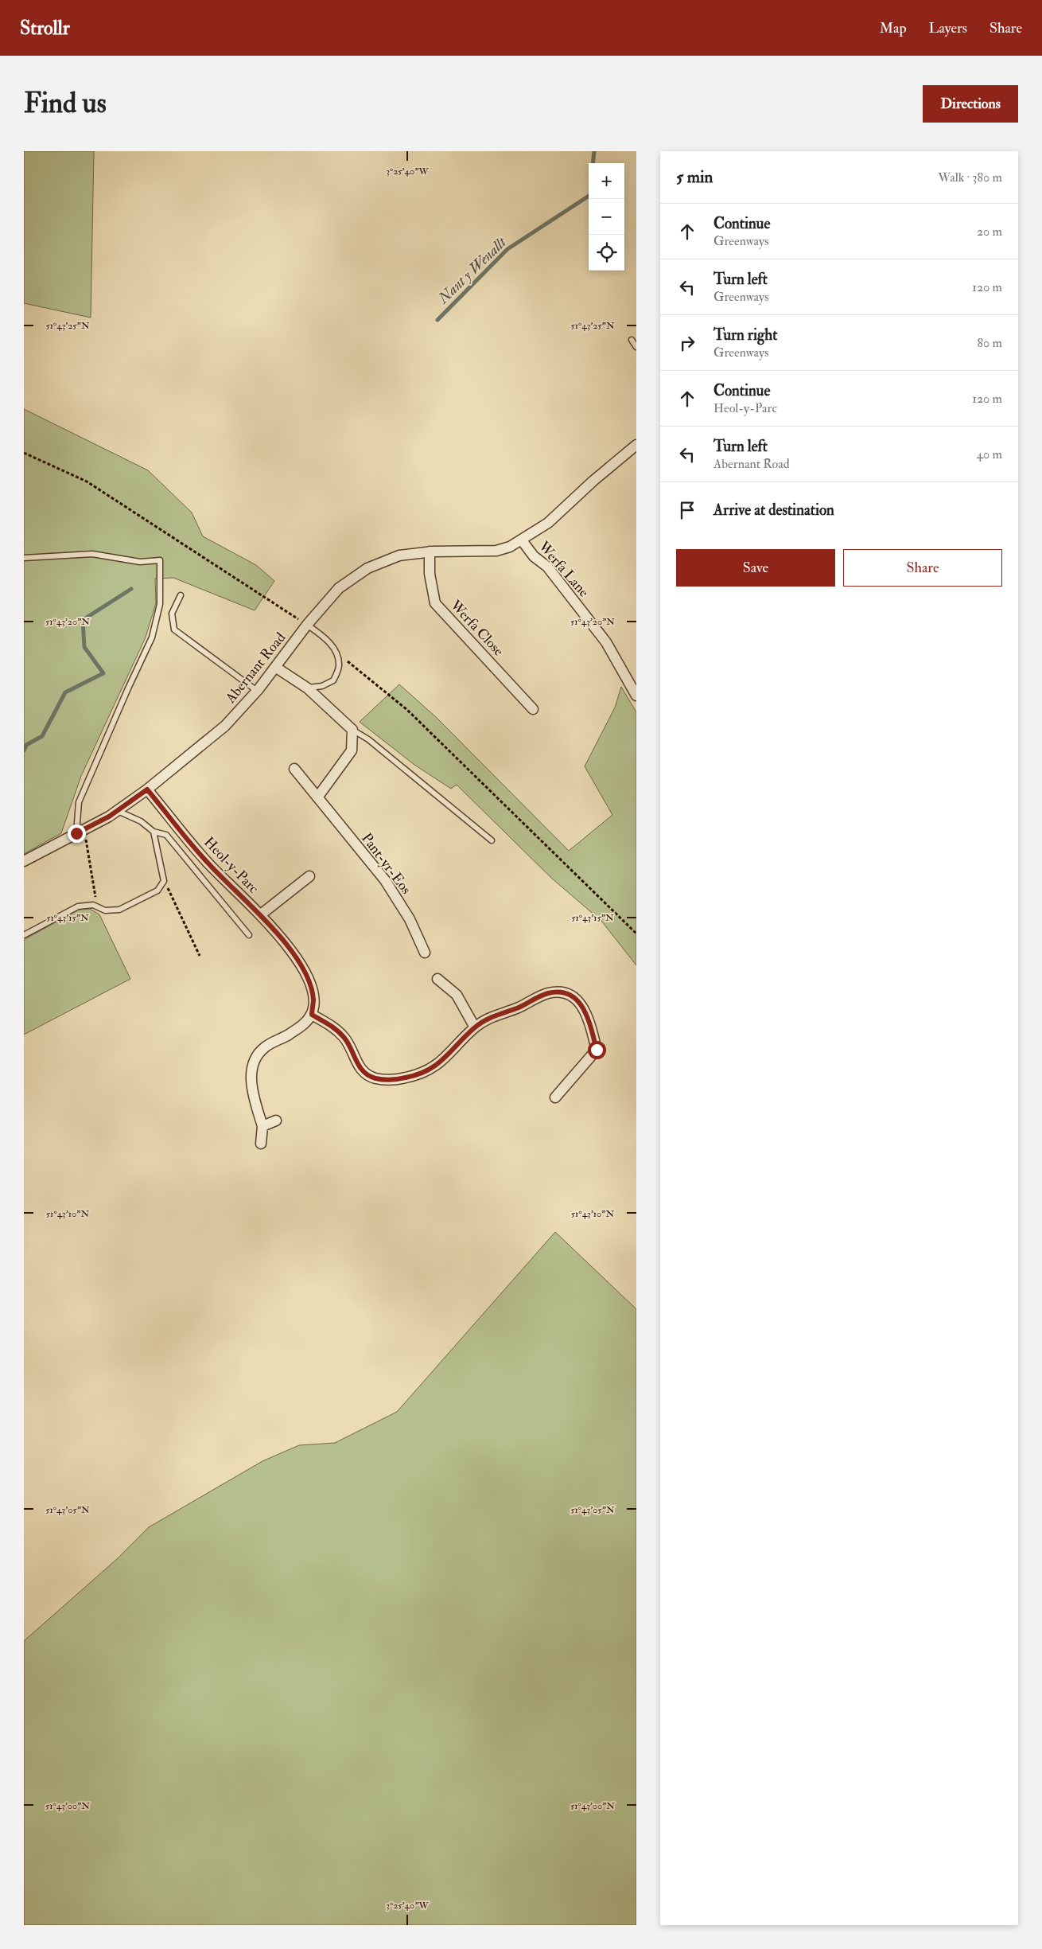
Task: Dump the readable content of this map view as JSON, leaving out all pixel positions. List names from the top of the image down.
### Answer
{
  "streets": {
    "street": [
      "Werfa Lane",
      "Werfa Close",
      "Abernant Road",
      "Pant-yr-Eos",
      "Heol-y-Parc"
    ]
  },
  "crossings": [
    ["Werfa Lane", "Abernant Road"],
    ["Werfa Close", "Abernant Road"],
    ["Abernant Road", "Heol-y-Parc"]
  ],
  "water": ["Nant y Wenallt"],
  "page": {
    "header": "Strollr",
    "nav": ["Map", "Layers", "Share"],
    "buttons": [
      "Directions",
      ["Save", "Share"]
    ],
    "title": "Find us",
    "heading": ["5 min", "Walk · 380 m"],
    "map_buttons": ["+", "−"],
    "list": [
      ["Continue", "Greenways", "20 m"],
      ["Turn left", "Greenways", "120 m"],
      ["Turn right", "Greenways", "80 m"],
      ["Continue", "Heol-y-Parc", "120 m"],
      ["Turn left", "Abernant Road", "40 m"],
      "Arrive at destination"
    ]
  },
  "coordinates": [
    "3°25'40\"W",
    "51°43'25\"N",
    "51°43'20\"N",
    "51°43'15\"N",
    "51°43'10\"N",
    "51°43'05\"N",
    "51°43'00\"N"
  ]
}
